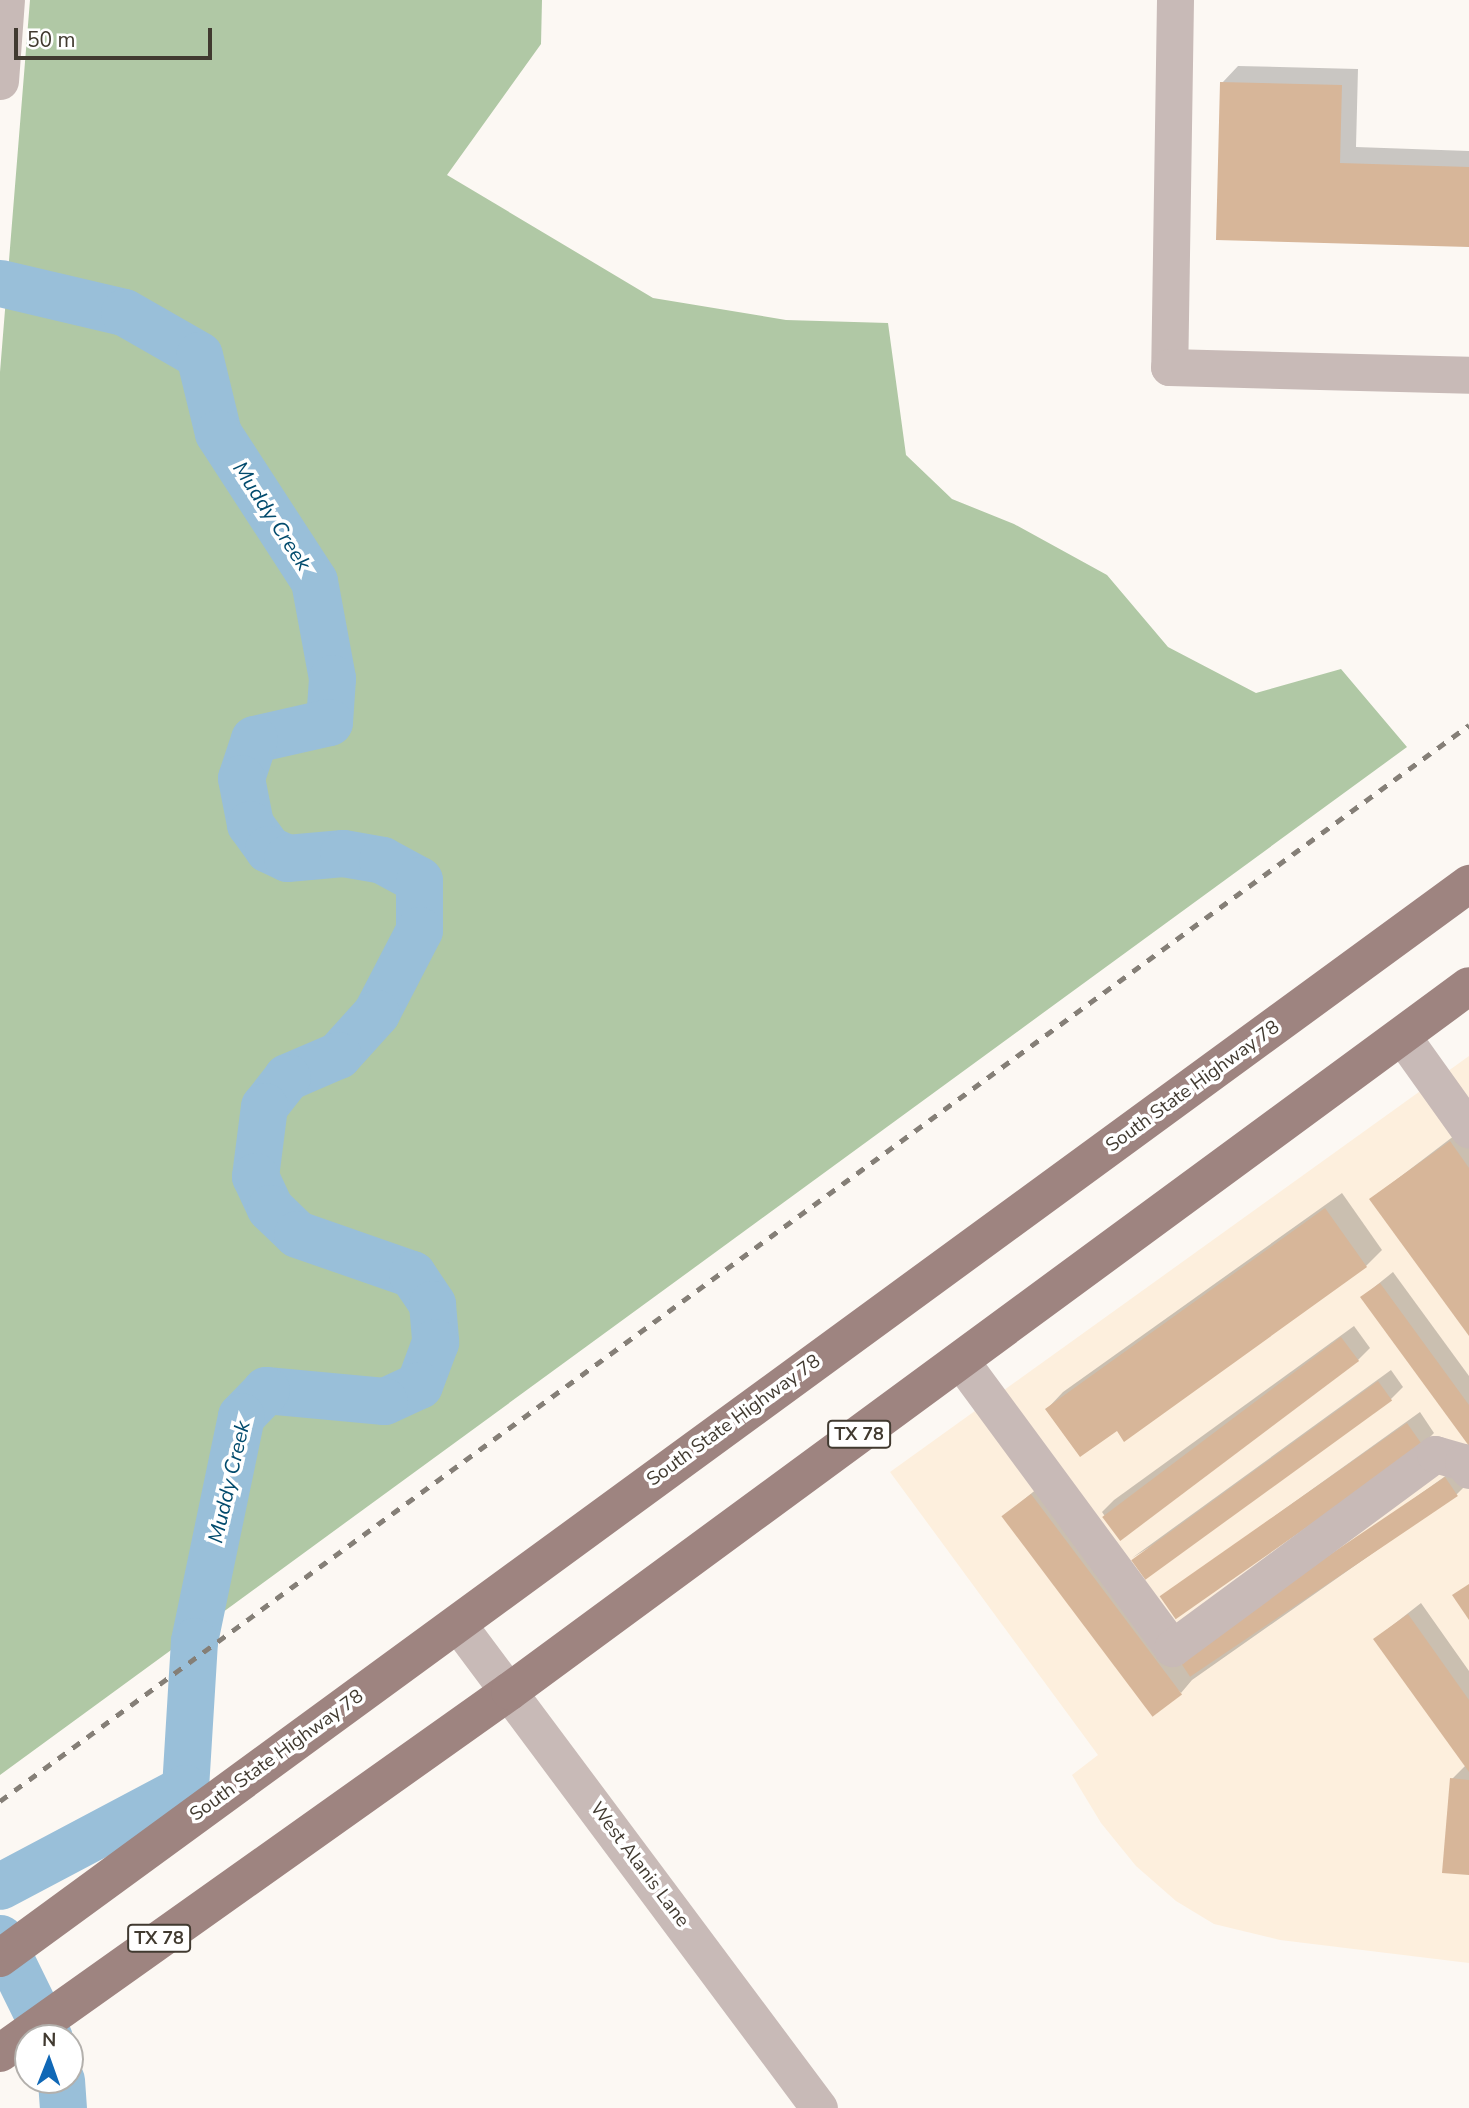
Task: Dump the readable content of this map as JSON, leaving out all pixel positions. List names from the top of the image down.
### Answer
{
  "streets": {
    "main road": ["South State Highway 78", "TX 78"],
    "street": ["West Alanis Lane"]
  },
  "crossings": [
    ["South State Highway 78", "West Alanis Lane"],
    ["TX 78", "West Alanis Lane"]
  ],
  "water": ["Muddy Creek"],
  "scale_bar": "50 m",
  "north": "top"
}
